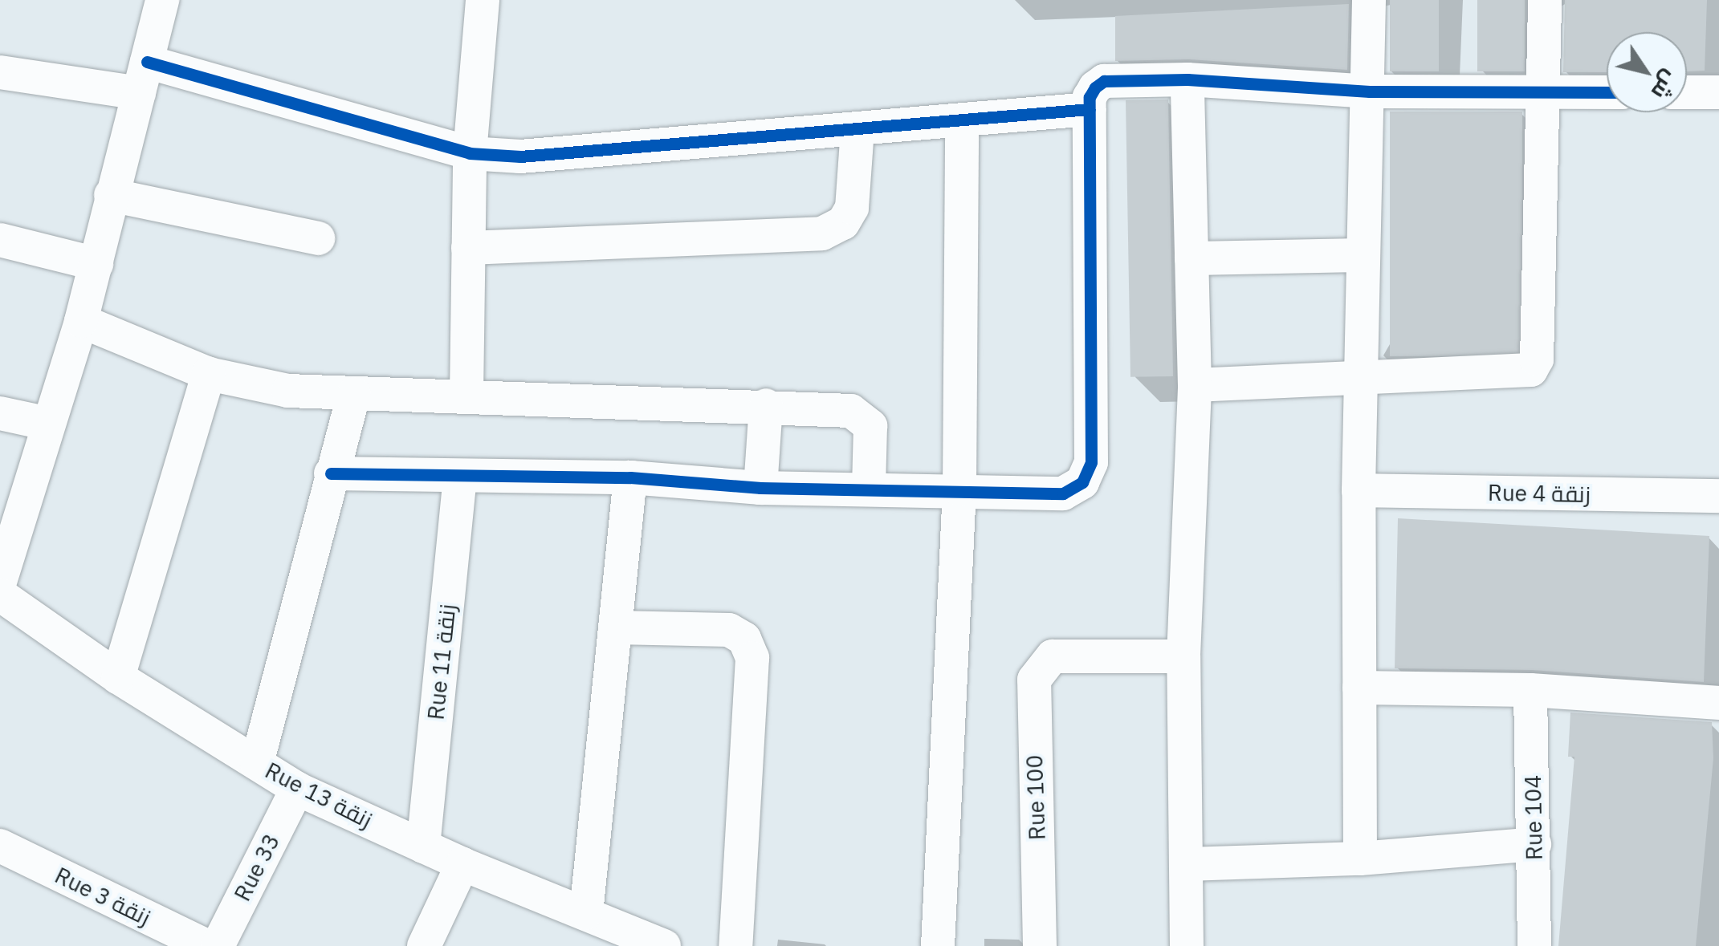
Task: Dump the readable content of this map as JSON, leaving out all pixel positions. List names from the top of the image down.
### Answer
{
  "streets": {
    "street": [
      "Rue 4 زنقة",
      "Rue 11 زنقة",
      "Rue 13 زنقة",
      "Rue 100",
      "Rue 104",
      "Rue 33",
      "Rue 3 زنقة"
    ]
  },
  "crossings": [
    ["Rue 11 زنقة", "Rue 13 زنقة"],
    ["Rue 13 زنقة", "Rue 33"]
  ],
  "north": "bottom right"
}
